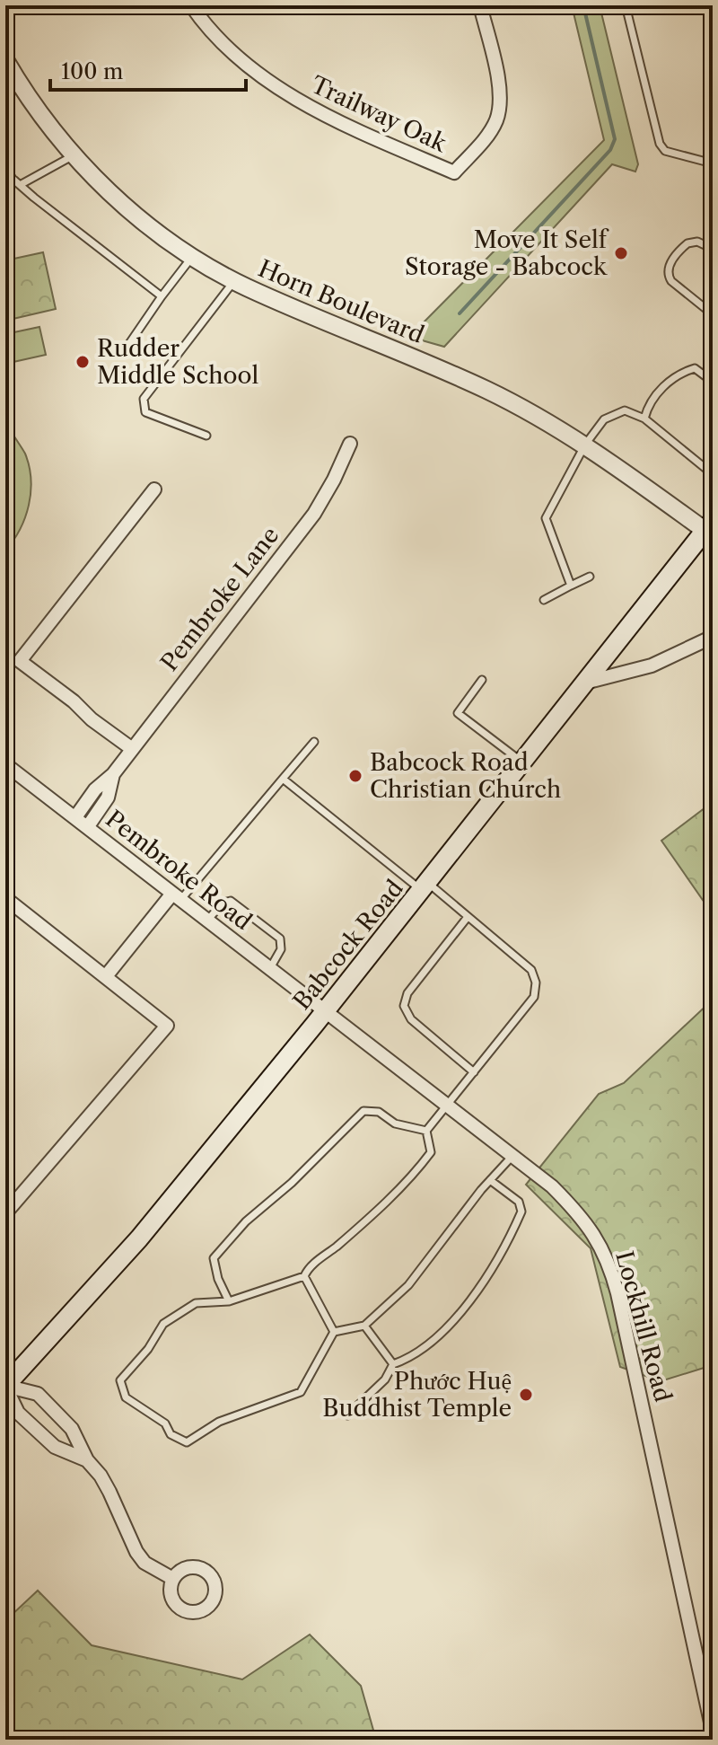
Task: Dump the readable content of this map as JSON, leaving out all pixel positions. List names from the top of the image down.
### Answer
{
  "streets": {
    "main road": ["Babcock Road"],
    "street": [
      "Trailway Oak",
      "Horn Boulevard",
      "Pembroke Lane",
      "Pembroke Road",
      "Lockhill Road"
    ]
  },
  "crossings": [
    ["Horn Boulevard", "Babcock Road"],
    ["Pembroke Lane", "Pembroke Road"],
    ["Pembroke Road", "Babcock Road"],
    ["Pembroke Road", "Lockhill Road"],
    ["Babcock Road", "Lockhill Road"]
  ],
  "places": [
    "Move It Self Storage - Babcock",
    "Rudder Middle School",
    "Babcock Road Christian Church",
    "Phước Huệ Buddhist Temple"
  ],
  "scale_bar": "100 m"
}
